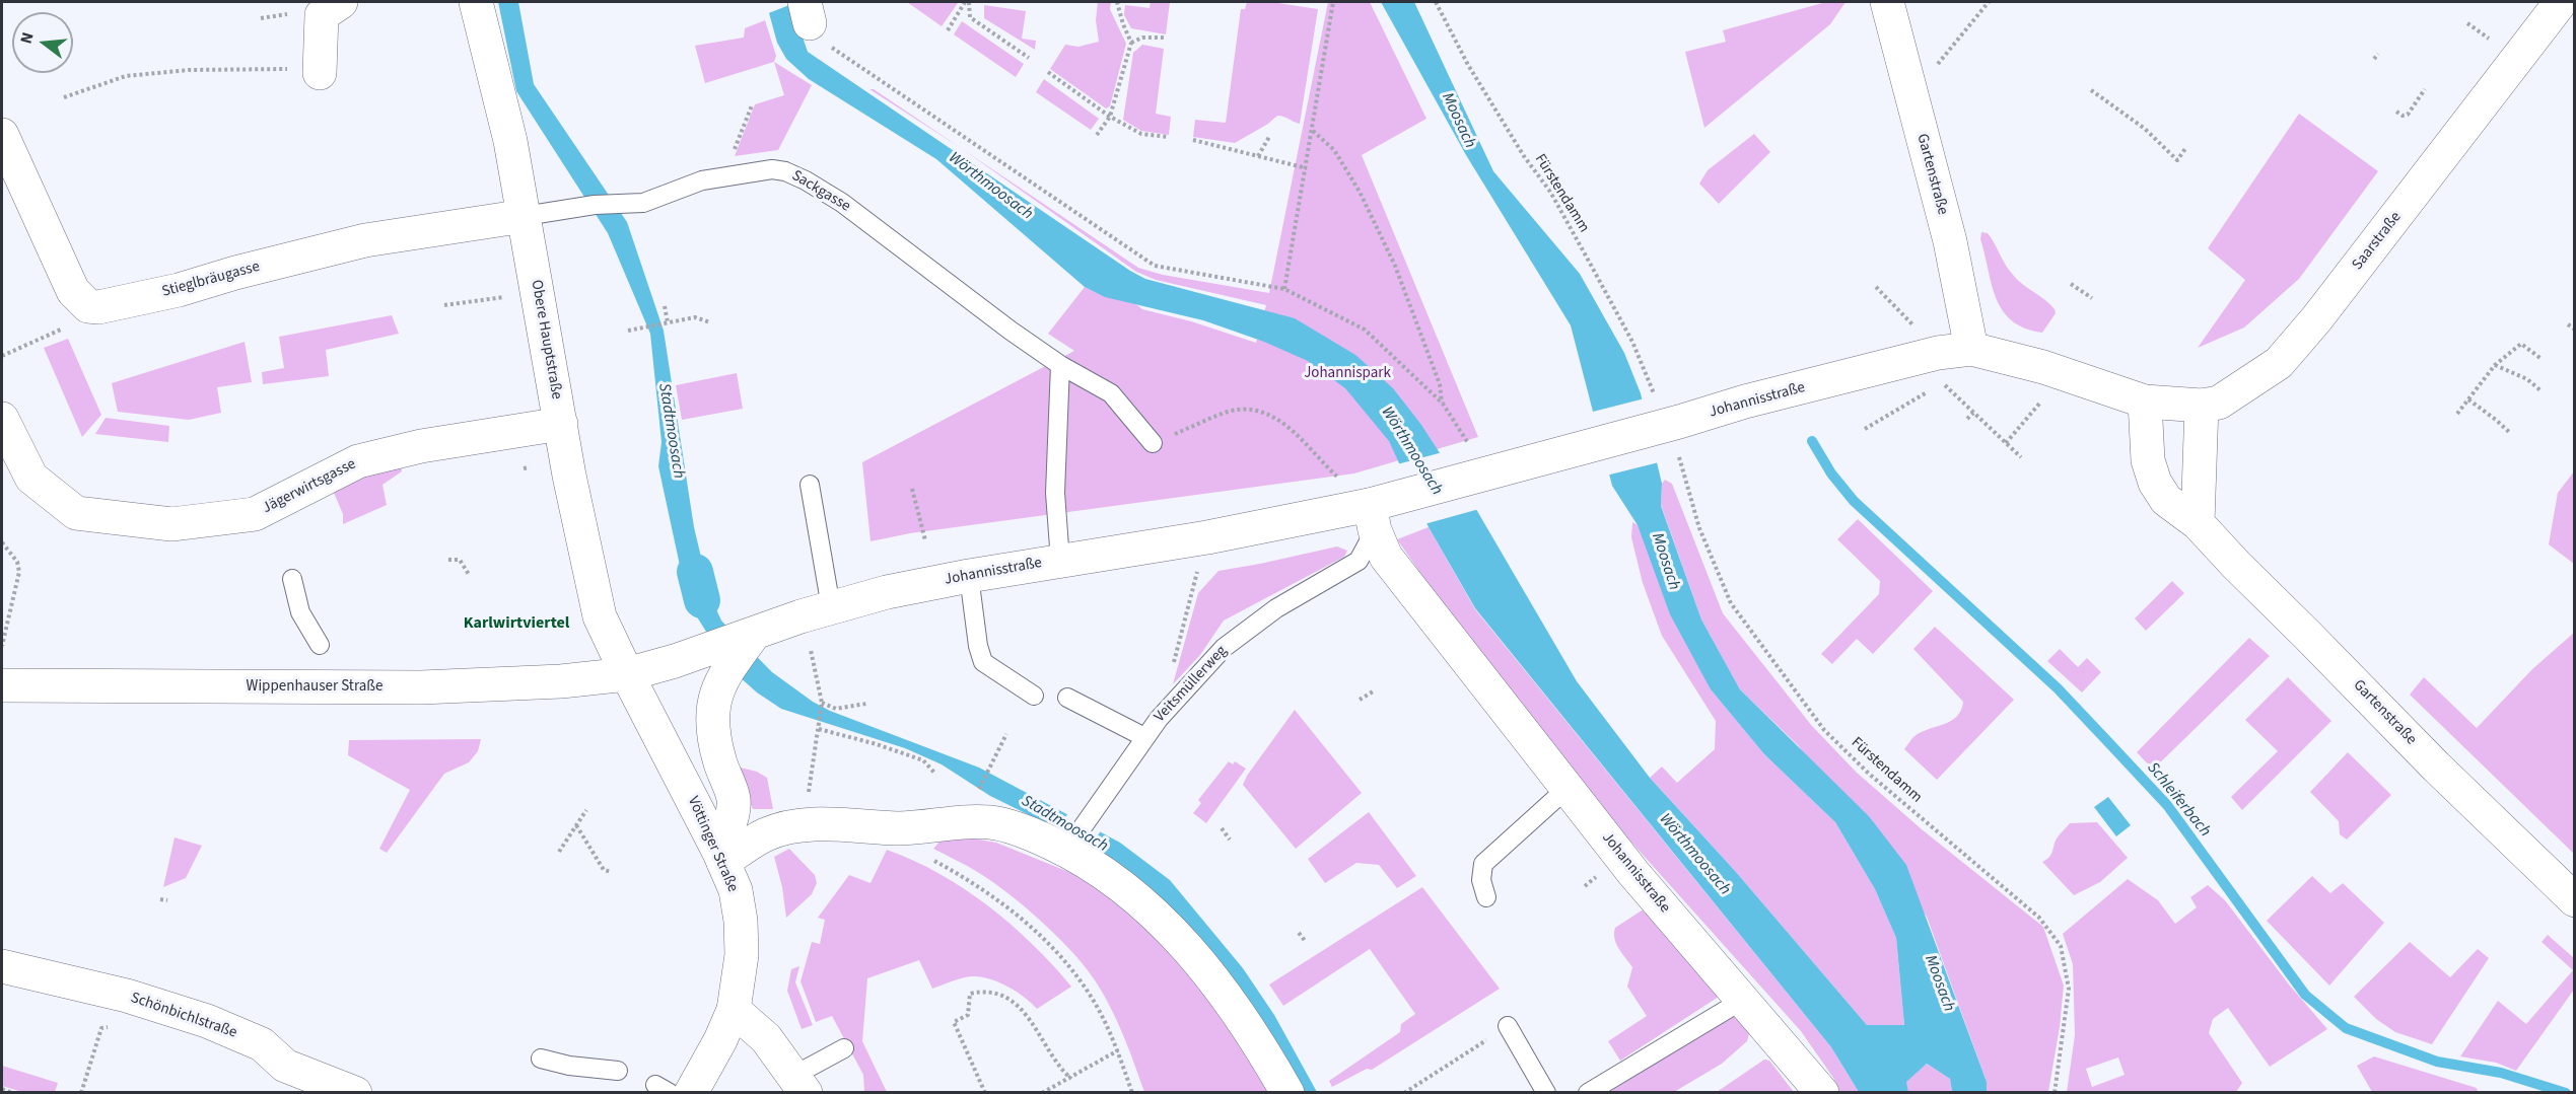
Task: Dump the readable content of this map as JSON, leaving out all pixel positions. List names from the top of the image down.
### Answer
{
  "streets": {
    "street": [
      "Gartenstraße",
      "Saarstraße",
      "Stieglbräugasse",
      "Obere Hauptstraße",
      "Johannisstraße",
      "Jägerwirtsgasse",
      "Wippenhauser Straße",
      "Vöttinger Straße",
      "Schönbichlstraße"
    ],
    "lane": ["Sackgasse", "Veitsmüllerweg"],
    "path": ["Fürstendamm"]
  },
  "crossings": [
    ["Gartenstraße", "Saarstraße"],
    ["Gartenstraße", "Johannisstraße"],
    ["Sackgasse", "Stieglbräugasse"],
    ["Sackgasse", "Obere Hauptstraße"],
    ["Fürstendamm", "Johannisstraße"],
    ["Saarstraße", "Johannisstraße"],
    ["Stieglbräugasse", "Obere Hauptstraße"],
    ["Obere Hauptstraße", "Johannisstraße"],
    ["Obere Hauptstraße", "Jägerwirtsgasse"],
    ["Obere Hauptstraße", "Wippenhauser Straße"],
    ["Obere Hauptstraße", "Vöttinger Straße"],
    ["Johannisstraße", "Veitsmüllerweg"],
    ["Johannisstraße", "Wippenhauser Straße"],
    ["Johannisstraße", "Vöttinger Straße"],
    ["Wippenhauser Straße", "Vöttinger Straße"]
  ],
  "districts": ["Karlwirtviertel"],
  "water": [
    "Moosach",
    "Wörthmoosach",
    "Stadtmoosach",
    "Schleiferbach"
  ],
  "parks": ["Johannispark"],
  "north": "left"
}
